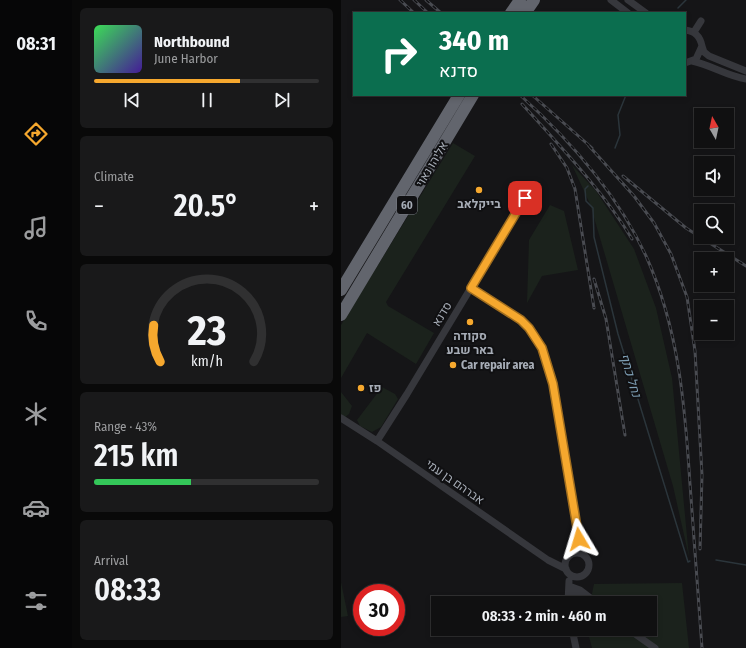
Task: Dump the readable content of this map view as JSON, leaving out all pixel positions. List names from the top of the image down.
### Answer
{
  "streets": {
    "highway": ["אליהו נאוי", "60"],
    "street": ["סדנא", "אברהם בן עמי"]
  },
  "crossings": [
    ["סדנא", "אברהם בן עמי"]
  ],
  "water": ["נחל כתף"],
  "places": [
    "בייקלאב",
    "סקודה באר שבע",
    "Car repair area",
    "פז"
  ],
  "north": "top",
  "page": {
    "tabs": "08:31",
    "turn": ["340 m", "סדנא"],
    "song": ["Northbound", "June Harbor"],
    "map_buttons": ["+", "−"],
    "tile": [
      "Climate",
      ["Range · 43%", "215 km"],
      ["Arrival", "08:33"]
    ],
    "heat": ["−", "20.5°", "+"],
    "limit": "30",
    "trip": "08:33 · 2 min · 460 m",
    "gauge": ["23", "km/h"]
  }
}
